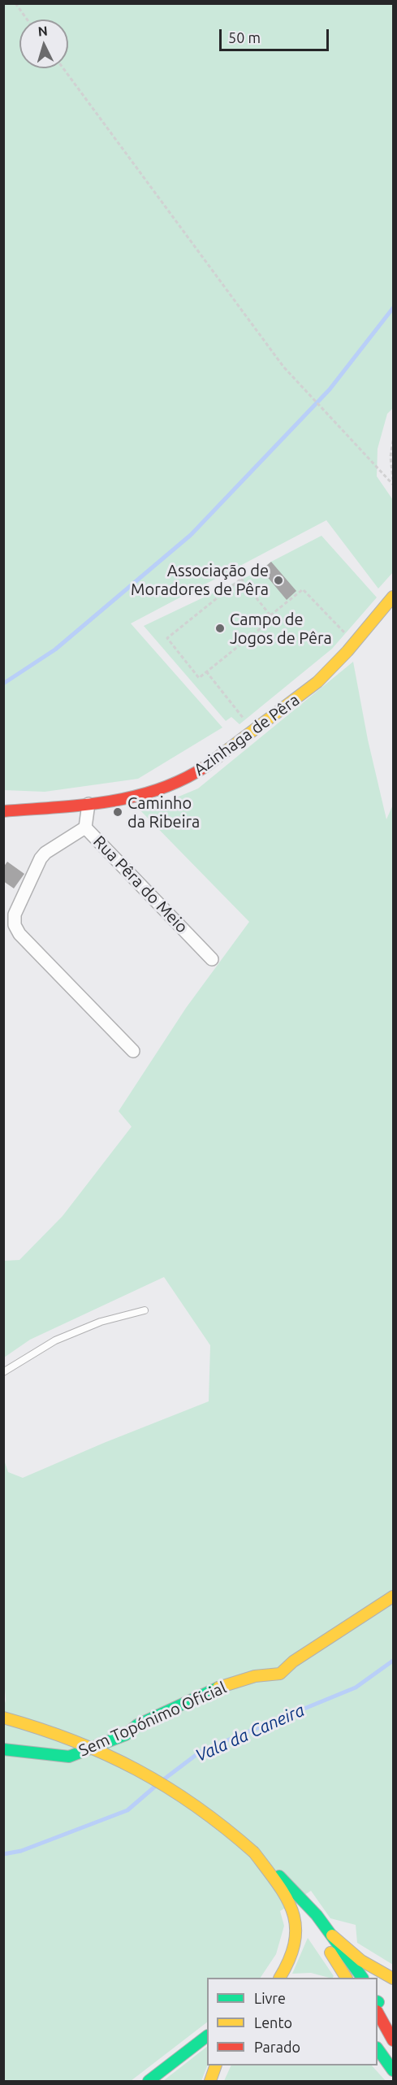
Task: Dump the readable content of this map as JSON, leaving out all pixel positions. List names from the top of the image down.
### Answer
{
  "streets": {
    "main road": ["Azinhaga de Pêra", "Sem Topónimo Oficial"],
    "street": ["Rua Pêra do Meio"]
  },
  "crossings": [
    ["Azinhaga de Pêra", "Rua Pêra do Meio"]
  ],
  "water": ["Vala da Caneira"],
  "places": ["Associação de Moradores de Pêra", "Campo de Jogos de Pêra", "Caminho da Ribeira"],
  "legend": ["Livre", "Lento", "Parado"],
  "scale_bar": "50 m",
  "north": "top"
}
